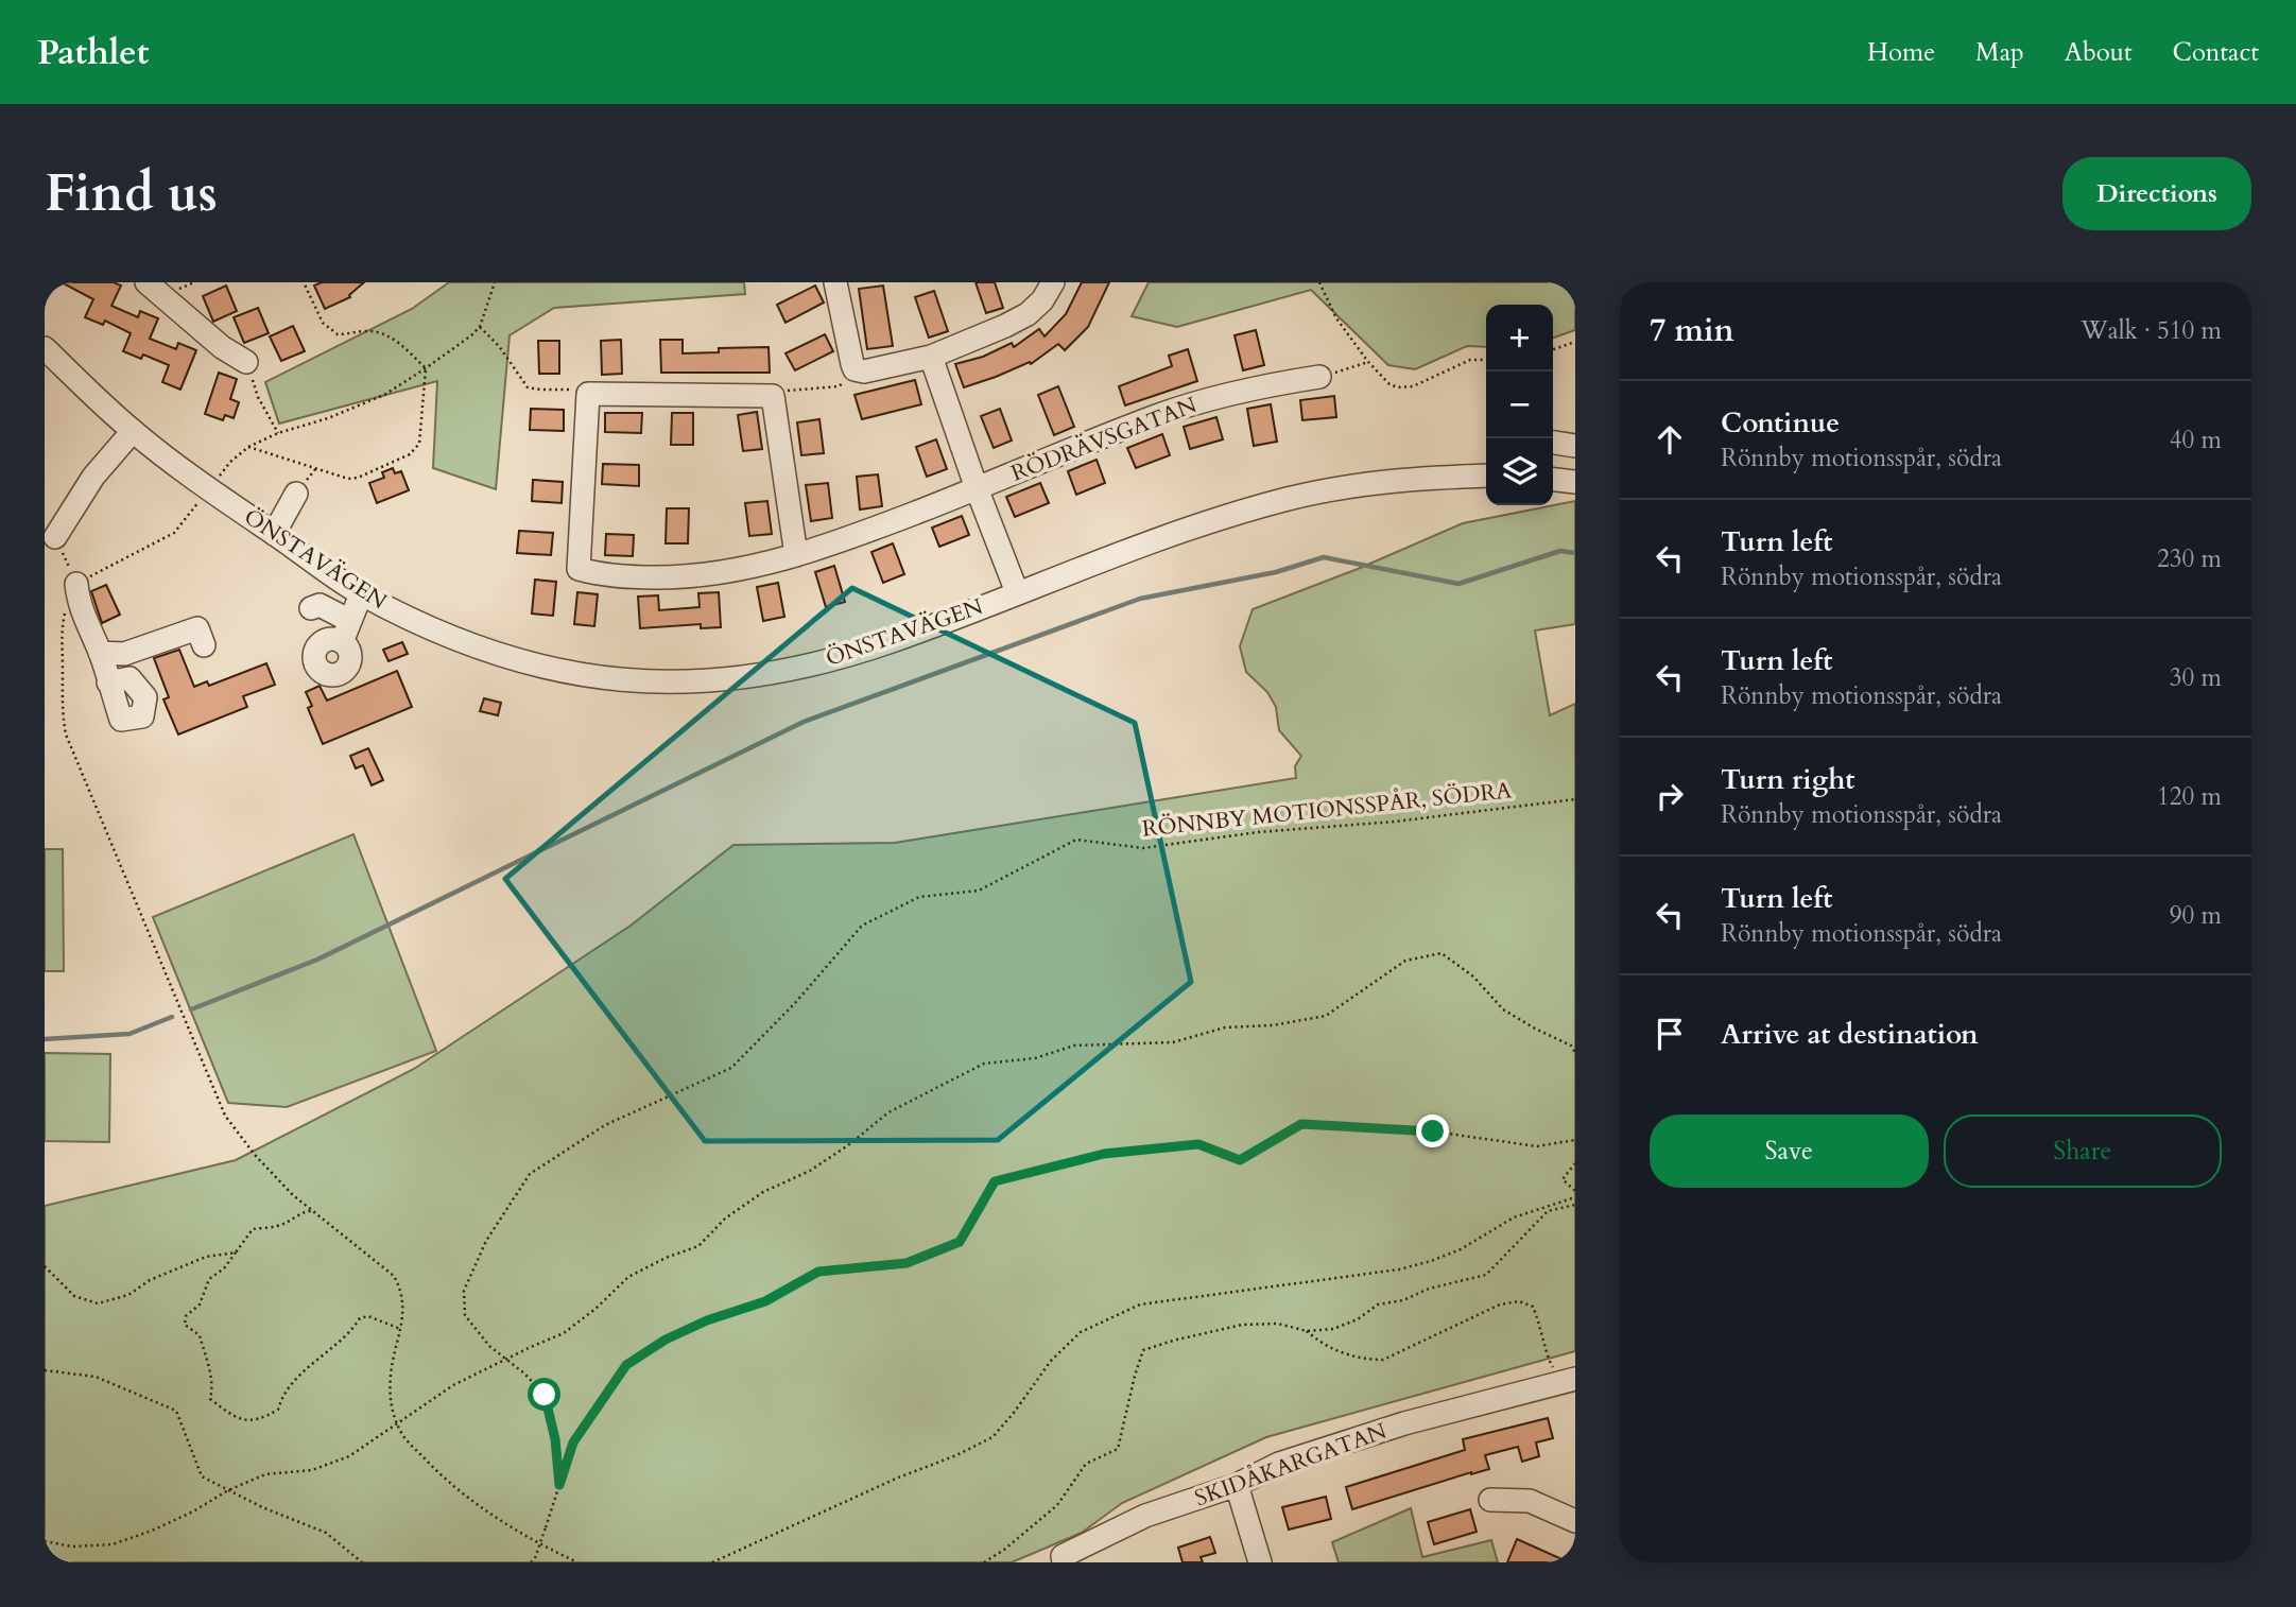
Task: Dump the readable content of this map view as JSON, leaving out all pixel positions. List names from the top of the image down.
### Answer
{
  "streets": {
    "street": ["RÖDRÄVSGATAN", "ÖNSTAVÄGEN", "SKIDÅKARGATAN"],
    "path": ["RÖNNBY MOTIONSSPÅR, SÖDRA"]
  },
  "page": {
    "header": "Pathlet",
    "nav": [
      "Home",
      "Map",
      "About",
      "Contact"
    ],
    "buttons": [
      "Directions",
      ["Save", "Share"]
    ],
    "title": "Find us",
    "heading": ["7 min", "Walk · 510 m"],
    "map_buttons": ["+", "−"],
    "list": [
      ["Continue", "Rönnby motionsspår, södra", "40 m"],
      ["Turn left", "Rönnby motionsspår, södra", "230 m"],
      ["Turn left", "Rönnby motionsspår, södra", "30 m"],
      ["Turn right", "Rönnby motionsspår, södra", "120 m"],
      ["Turn left", "Rönnby motionsspår, södra", "90 m"],
      "Arrive at destination"
    ]
  }
}
